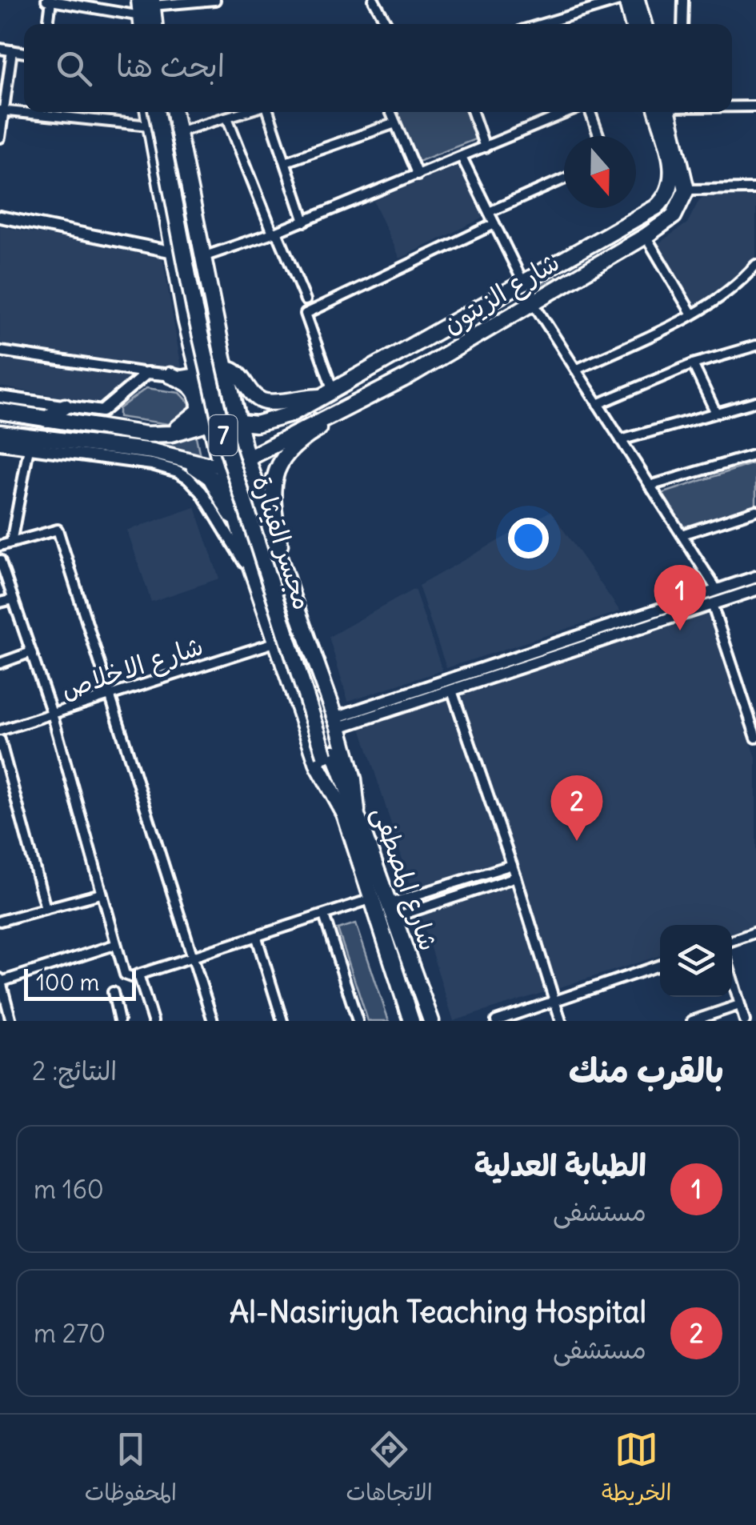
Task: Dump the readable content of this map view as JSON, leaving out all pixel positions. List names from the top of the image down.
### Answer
{
  "streets": {
    "main road": [
      "شارع الزيتون",
      "7",
      "مجسر القيثارة",
      "شارع المصطفى"
    ],
    "street": ["شارع الاخلاص"]
  },
  "crossings": [
    ["مجسر القيثارة", "شارع المصطفى"]
  ],
  "scale_bar": "100 m",
  "north": "bottom",
  "page": {
    "search": "ابحث هنا",
    "pins": ["1", "2"],
    "scale": "100 m",
    "heading": ["بالقرب منك", "النتائج: 2"],
    "list": [
      {
        "mark": "1",
        "name": "الطبابة العدلية",
        "note": "مستشفى",
        "value": "160 m"
      },
      {
        "mark": "2",
        "name": "Al-Nasiriyah Teaching Hospital",
        "note": "مستشفى",
        "value": "270 m"
      }
    ],
    "nav": ["الخريطة", "الاتجاهات", "المحفوظات"]
  }
}
